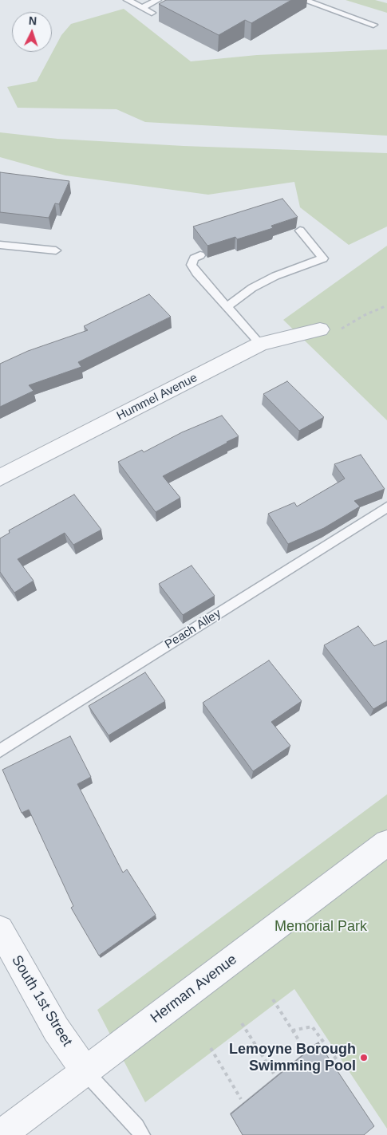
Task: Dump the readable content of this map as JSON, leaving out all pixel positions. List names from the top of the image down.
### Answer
{
  "streets": {
    "street": ["Hummel Avenue", "Herman Avenue", "South 1st Street"],
    "lane": ["Peach Alley"]
  },
  "crossings": [
    ["Herman Avenue", "South 1st Street"]
  ],
  "parks": ["Memorial Park"],
  "places": ["Lemoyne Borough Swimming Pool"],
  "north": "top"
}
